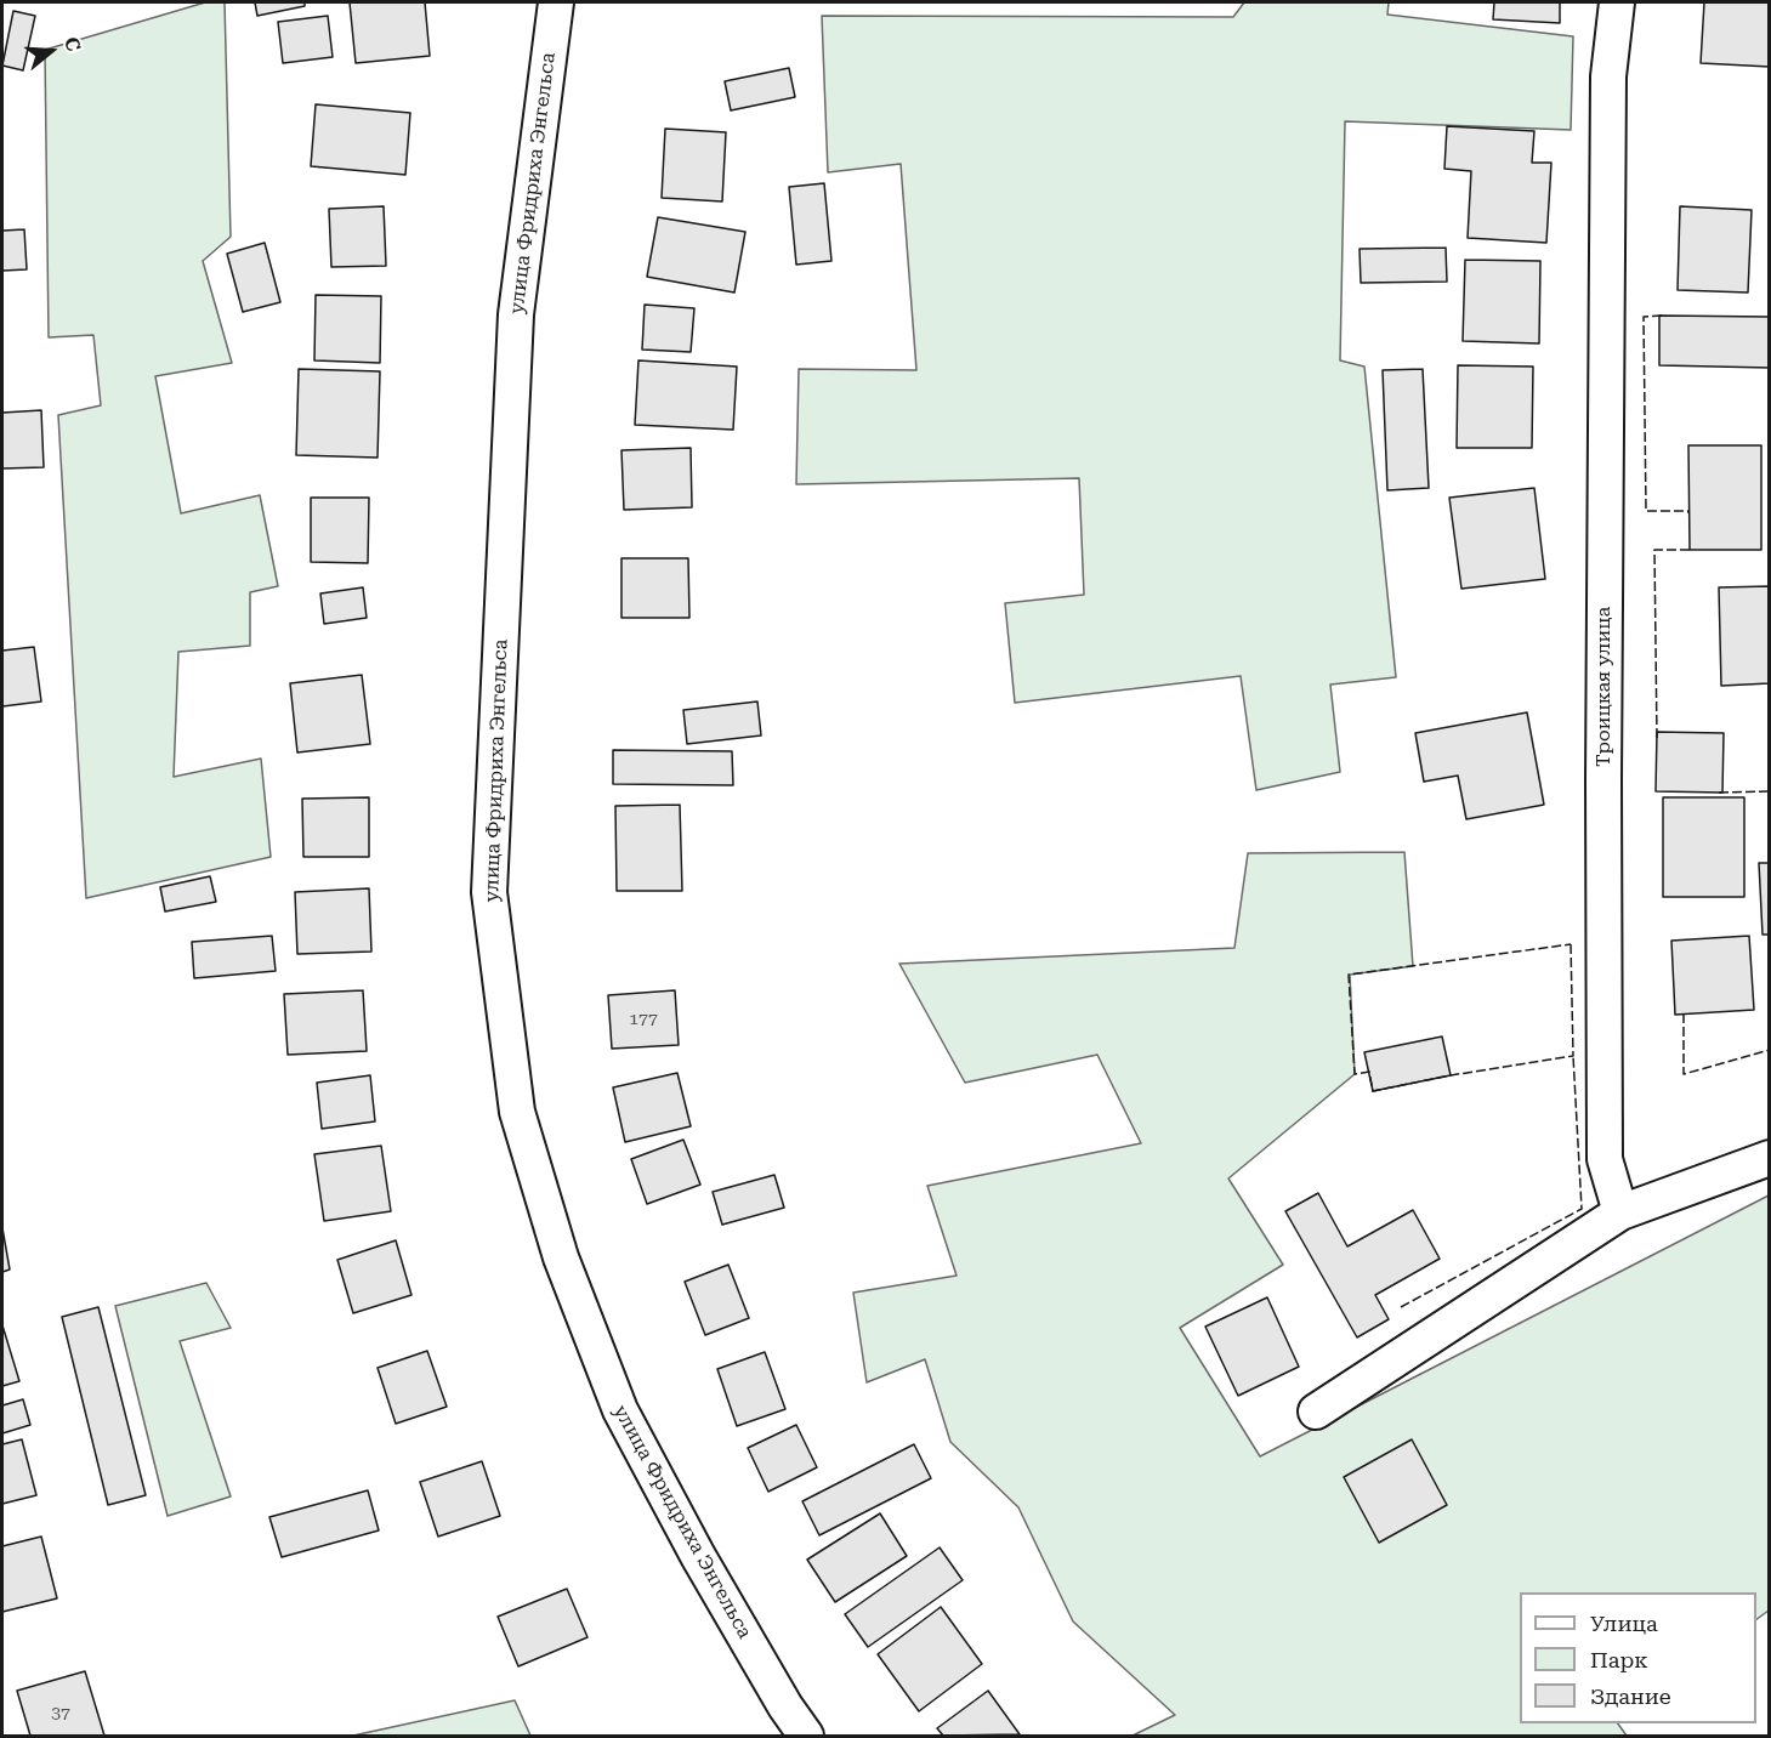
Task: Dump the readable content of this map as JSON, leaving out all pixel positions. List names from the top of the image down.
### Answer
{
  "streets": {
    "street": ["улица Фридриха Энгельса", "Троицкая улица"]
  },
  "house_numbers": ["177", "37"],
  "legend": ["Улица", "Парк", "Здание"],
  "north": "right"
}
